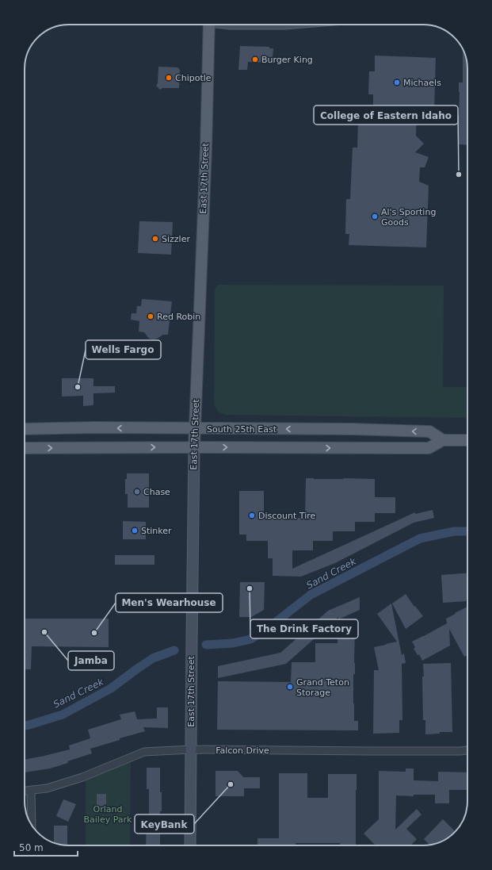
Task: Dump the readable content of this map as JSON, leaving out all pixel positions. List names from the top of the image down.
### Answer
{
  "streets": {
    "main road": ["East 17th Street", "South 25th East"],
    "street": ["Falcon Drive"]
  },
  "crossings": [
    ["East 17th Street", "South 25th East"],
    ["East 17th Street", "Falcon Drive"]
  ],
  "water": ["Sand Creek"],
  "parks": ["Orland Bailey Park"],
  "places": [
    "Burger King",
    "Chipotle",
    "Michaels",
    "College of Eastern Idaho",
    "Al's Sporting Goods",
    "Sizzler",
    "Red Robin",
    "Wells Fargo",
    "Chase",
    "Discount Tire",
    "Stinker",
    "The Drink Factory",
    "Jamba",
    "Men's Wearhouse",
    "Grand Teton Storage",
    "KeyBank"
  ],
  "scale_bar": "50 m"
}
